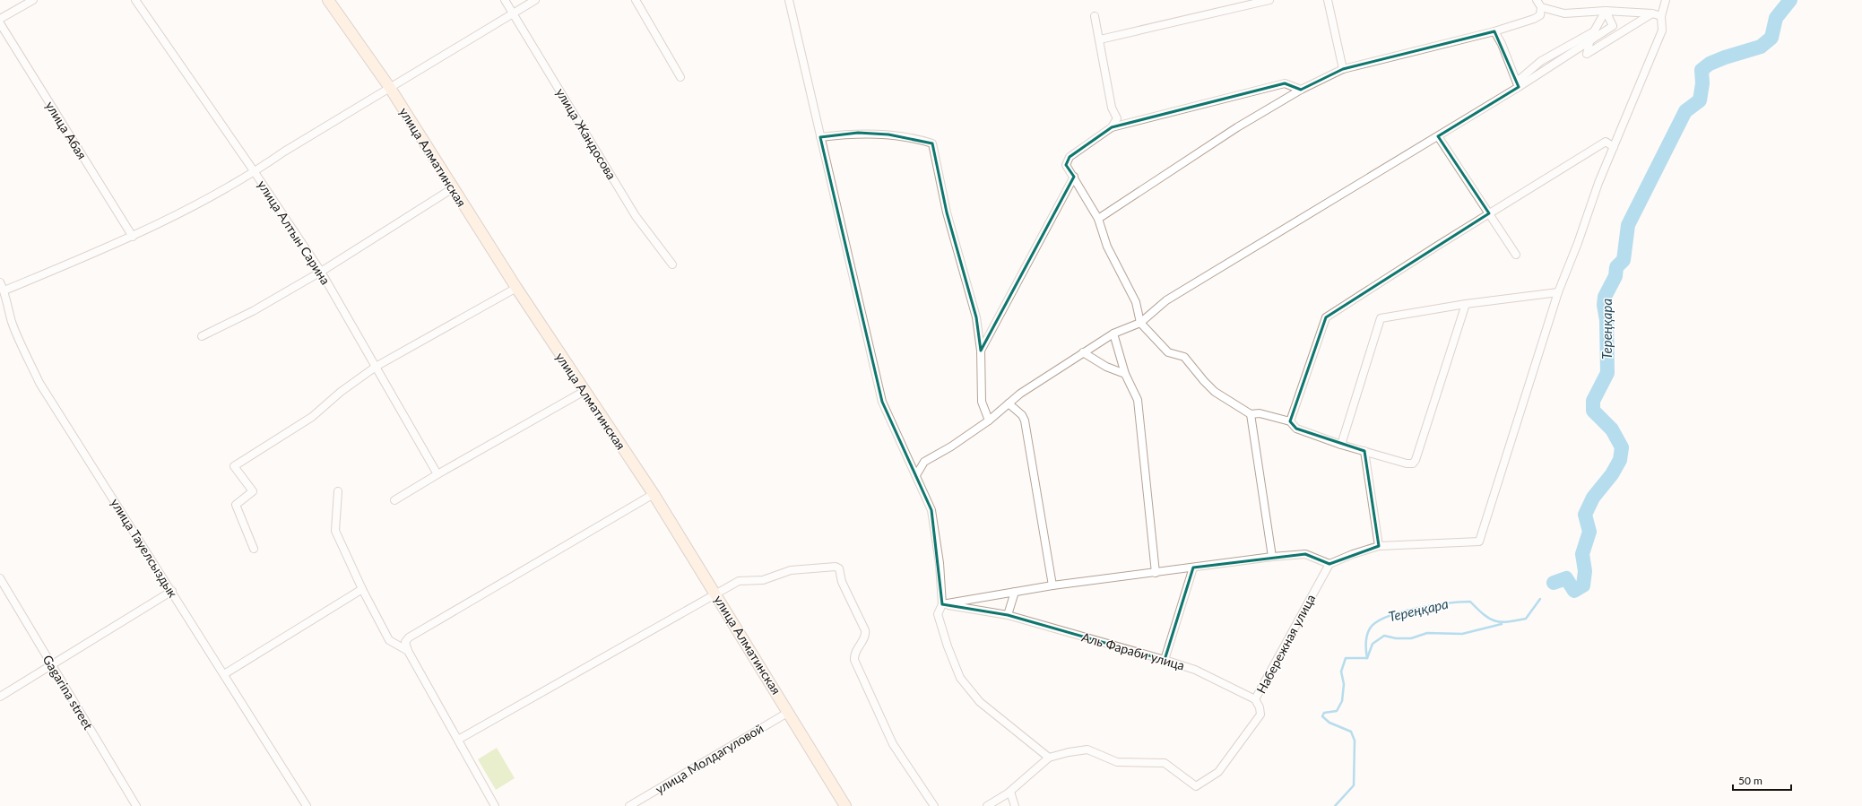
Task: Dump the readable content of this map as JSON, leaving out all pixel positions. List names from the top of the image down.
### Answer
{
  "streets": {
    "street": [
      "улица Абая",
      "улица Жандосова",
      "улица Алматинская",
      "улица Алтын Сарина",
      "улица Тауелсыздык",
      "Набережная улица",
      "Аль Фараби улица",
      "Gagarina street",
      "улица Молдагуловой"
    ]
  },
  "crossings": [
    ["улица Алматинская", "улица Молдагуловой"],
    ["Набережная улица", "Аль Фараби улица"]
  ],
  "water": ["Тереңқара"],
  "scale_bar": "50 m"
}
